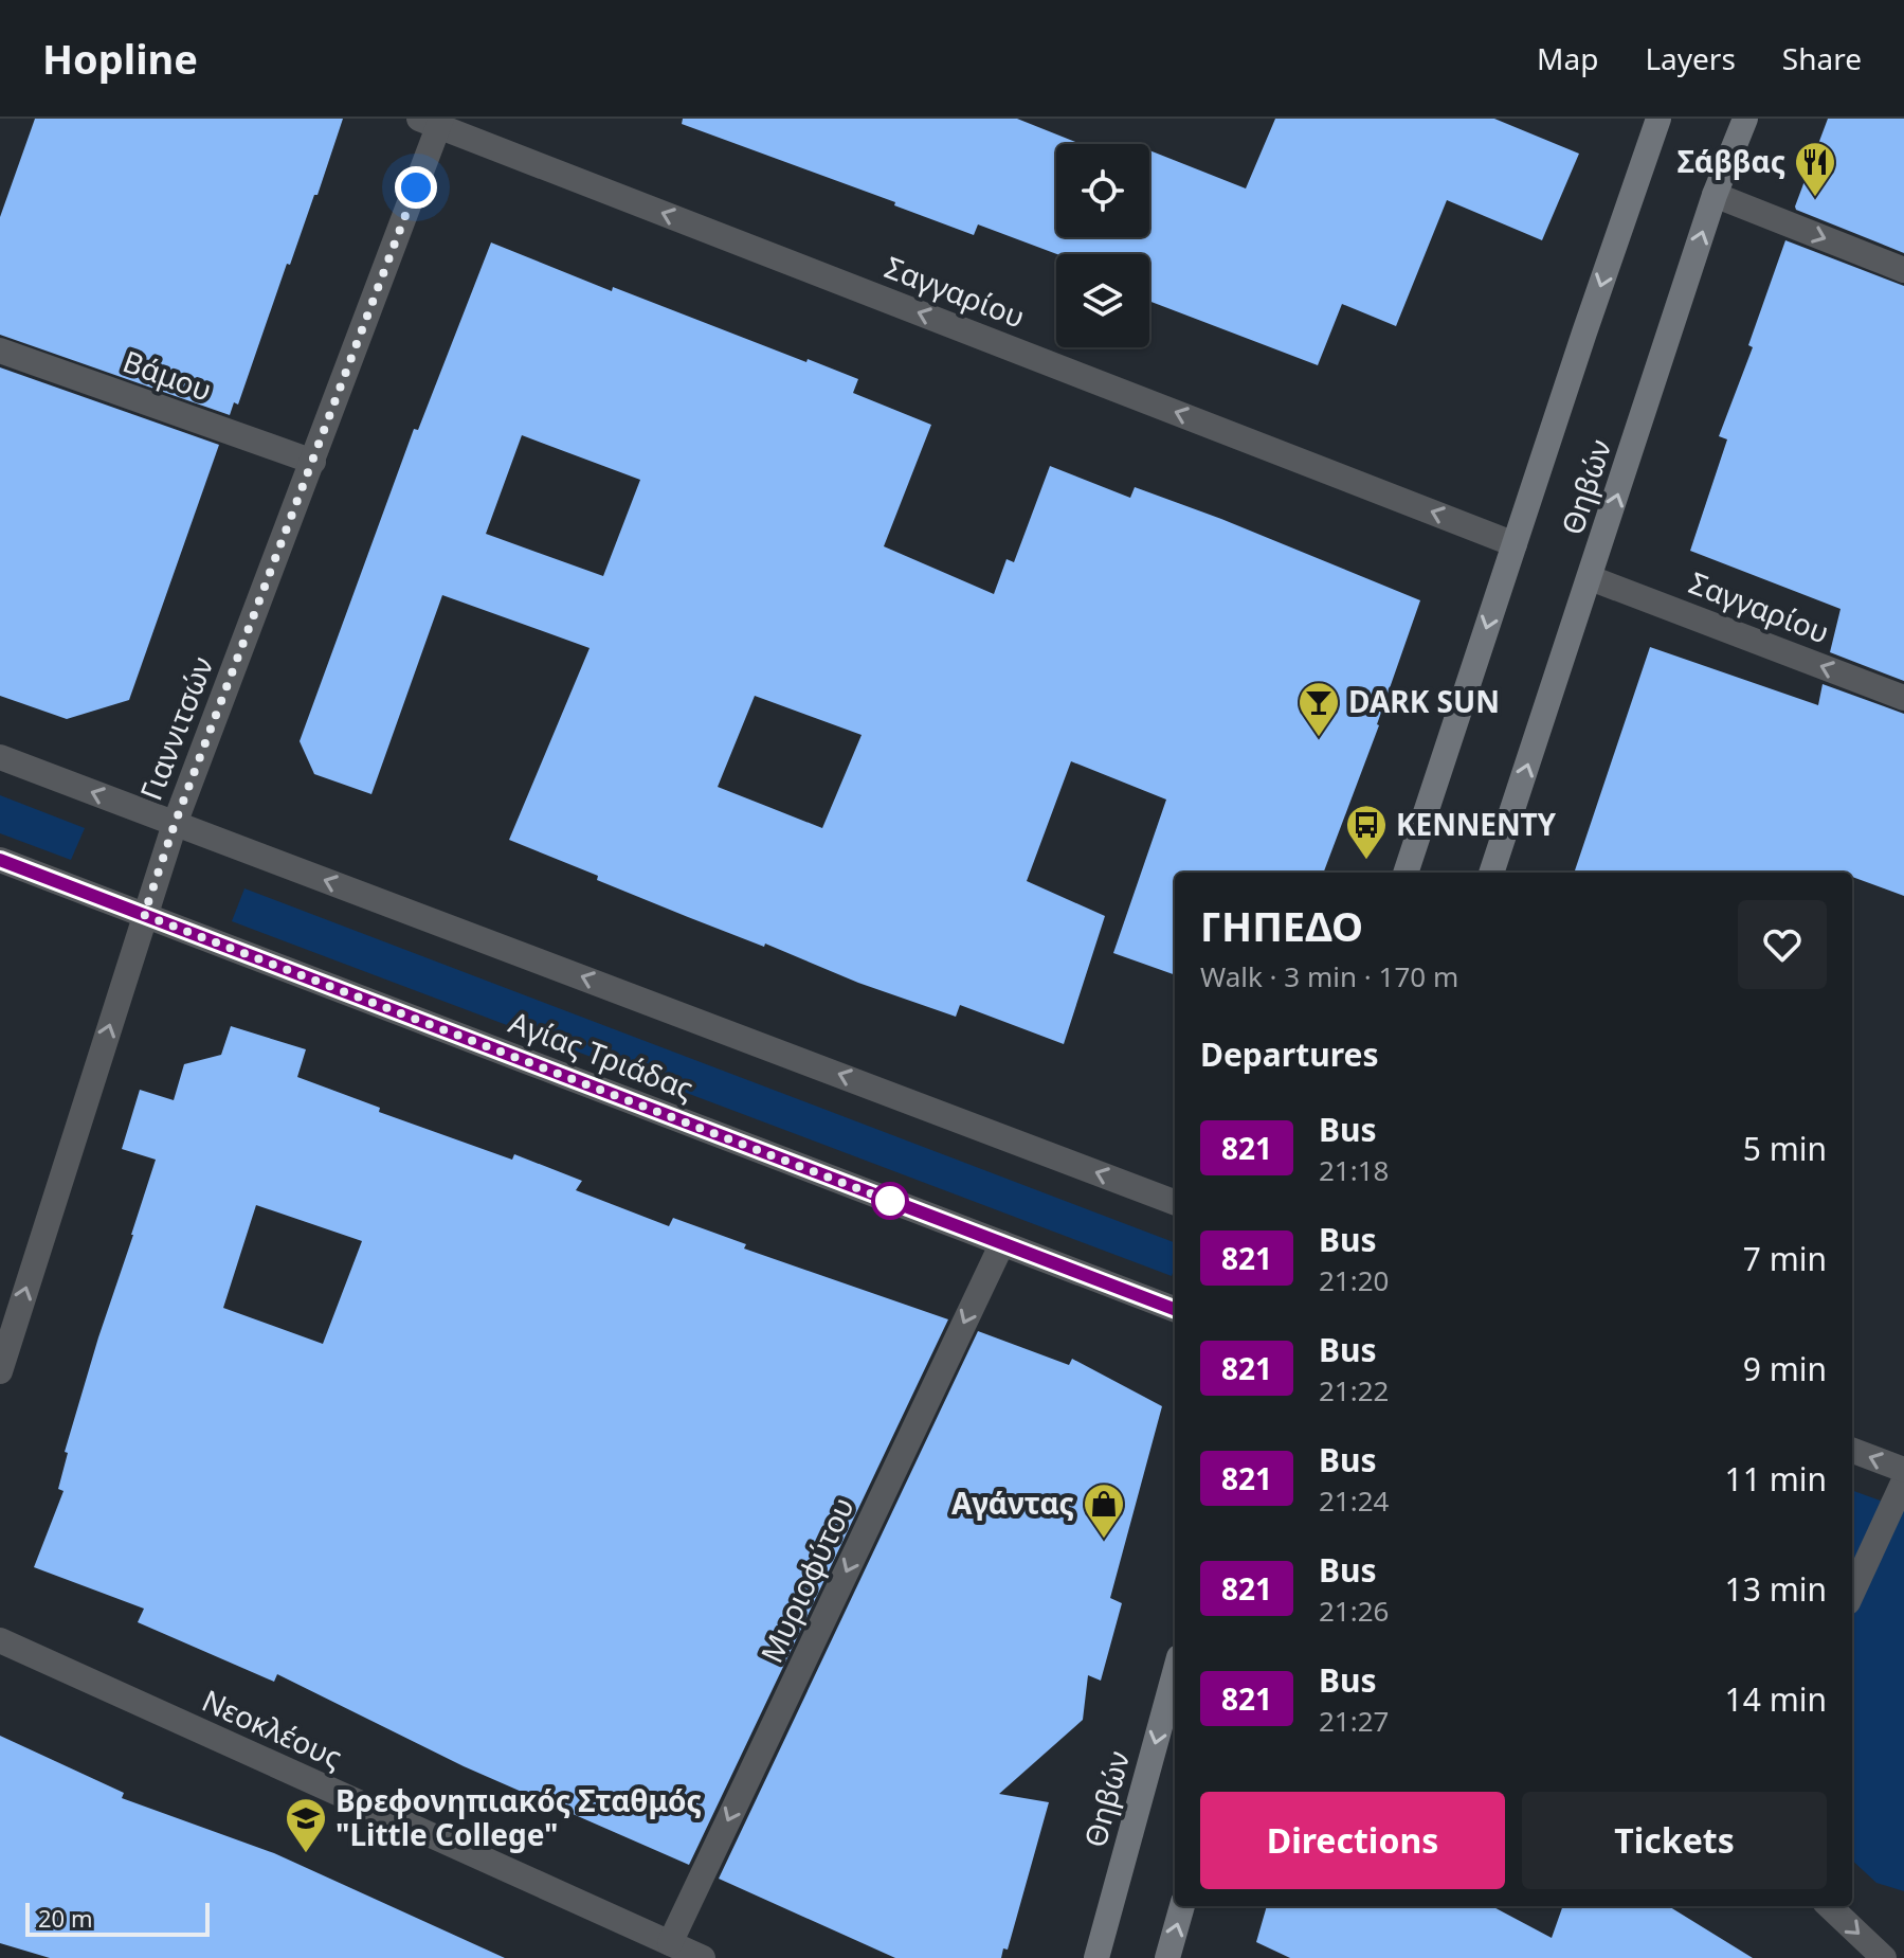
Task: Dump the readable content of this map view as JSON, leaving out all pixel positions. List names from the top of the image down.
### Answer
{
  "streets": {
    "main road": ["Θηβών"],
    "street": [
      "Σαγγαρίου",
      "Βάμου",
      "Γιαννιτσών",
      "Αγίας Τριάδας",
      "Μυριοφύτου",
      "Νεοκλέους"
    ]
  },
  "crossings": [
    ["Σαγγαρίου", "Θηβών"],
    ["Σαγγαρίου", "Γιαννιτσών"],
    ["Βάμου", "Γιαννιτσών"],
    ["Γιαννιτσών", "Αγίας Τριάδας"],
    ["Αγίας Τριάδας", "Μυριοφύτου"],
    ["Μυριοφύτου", "Νεοκλέους"]
  ],
  "one_way": ["Σαγγαρίου", "Γιαννιτσών", "Μυριοφύτου"],
  "places": {
    "restaurant": ["Σάββας"],
    "bar": ["DARK SUN"],
    "bus stop": ["ΚΕΝΝΕΝΤΥ"],
    "shop": ["Αγάντας"],
    "school or university": ["Βρεφονηπιακός Σταθμός \"Little College\""]
  },
  "lines": ["bus line 821"],
  "scale_bar": "20 m",
  "page": {
    "header": "Hopline",
    "nav": ["Map", "Layers", "Share"],
    "heading": [
      ["ΓΗΠΕΔΟ", "Walk · 3 min · 170 m"],
      "Departures"
    ],
    "list": [
      {
        "mark": "821",
        "name": "Bus",
        "note": "21:18",
        "value": "5 min"
      },
      {
        "mark": "821",
        "name": "Bus",
        "note": "21:20",
        "value": "7 min"
      },
      {
        "mark": "821",
        "name": "Bus",
        "note": "21:22",
        "value": "9 min"
      },
      {
        "mark": "821",
        "name": "Bus",
        "note": "21:24",
        "value": "11 min"
      },
      {
        "mark": "821",
        "name": "Bus",
        "note": "21:26",
        "value": "13 min"
      },
      {
        "mark": "821",
        "name": "Bus",
        "note": "21:27",
        "value": "14 min"
      }
    ],
    "buttons": ["Directions", "Tickets"],
    "scale": "20 m"
  }
}
